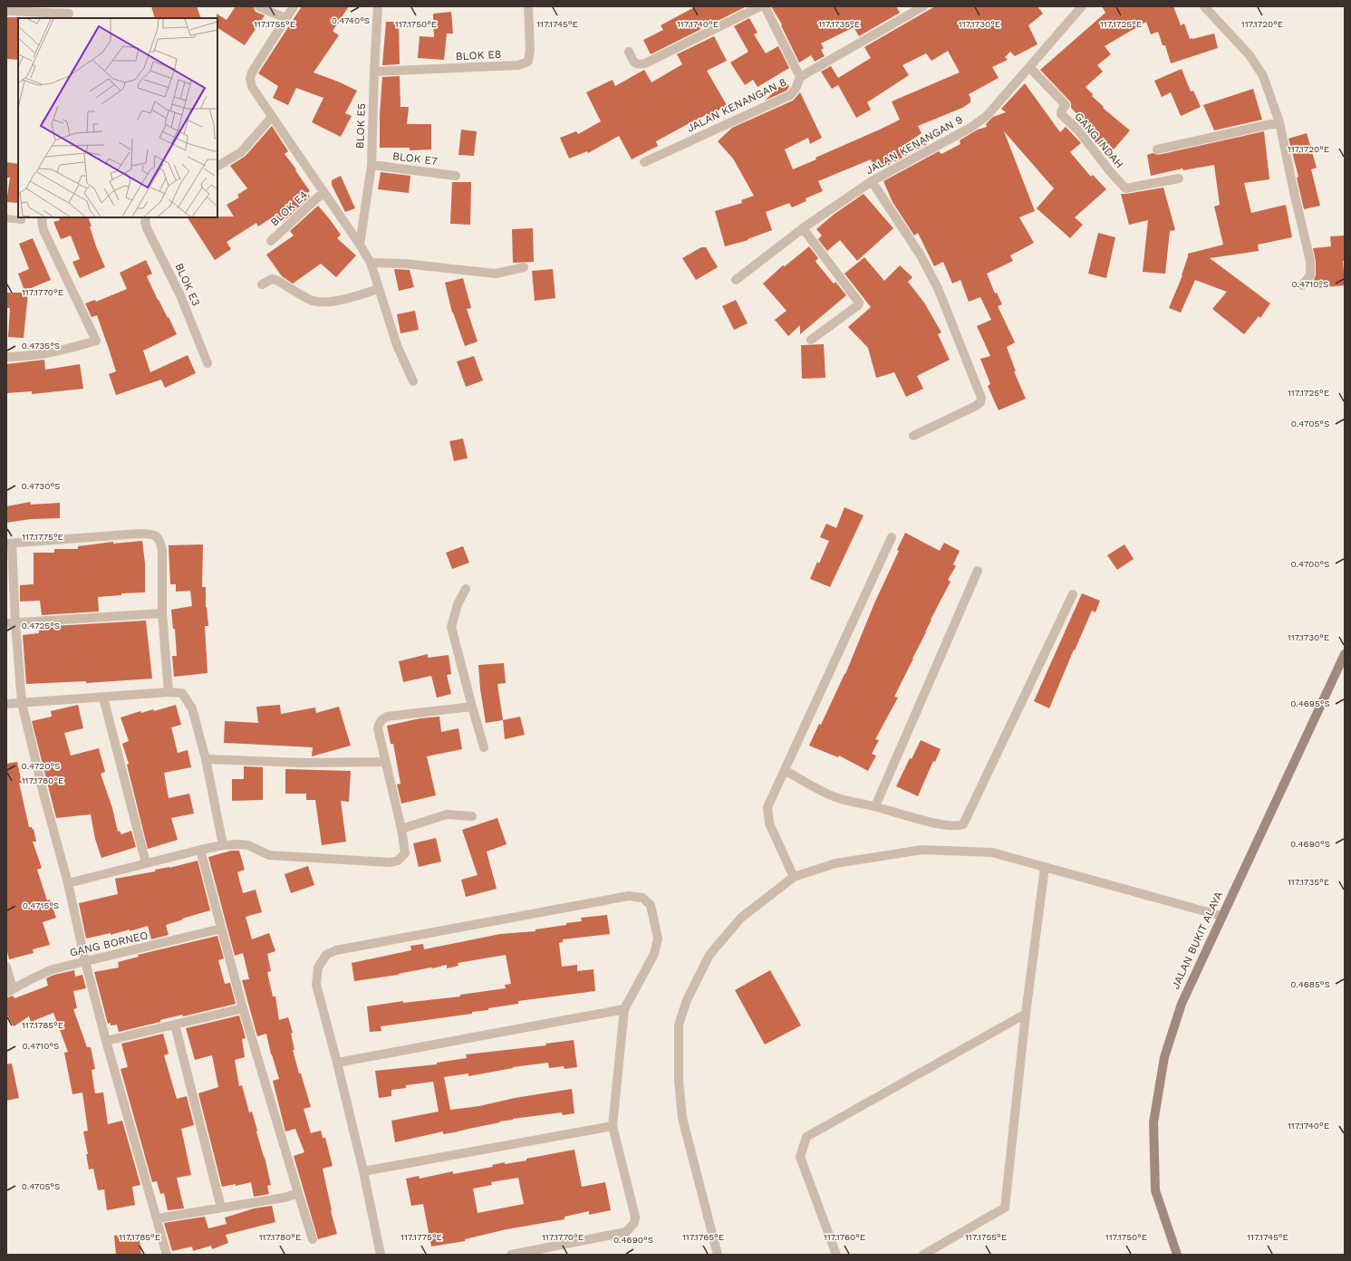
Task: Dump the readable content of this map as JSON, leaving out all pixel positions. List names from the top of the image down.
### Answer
{
  "streets": {
    "street": [
      "BLOK E8",
      "JALAN KENANGAN 8",
      "BLOK E5",
      "GANG INDAH",
      "JALAN KENANGAN 9",
      "BLOK E7",
      "BLOK E4",
      "BLOK E3",
      "JALAN BUKIT ALAYA",
      "GANG BORNEO"
    ]
  },
  "crossings": [
    ["BLOK E8", "BLOK E5"],
    ["BLOK E5", "BLOK E7"],
    ["GANG INDAH", "JALAN KENANGAN 9"]
  ],
  "coordinates": [
    "0.4740°S",
    "117.1755°E",
    "117.1750°E",
    "117.1745°E",
    "117.1740°E",
    "117.1735°E",
    "117.1730°E",
    "117.1725°E",
    "117.1720°E",
    "0.4710°S",
    "117.1770°E",
    "0.4735°S",
    "0.4705°S",
    "0.4730°S",
    "117.1775°E",
    "0.4700°S",
    "0.4725°S",
    "0.4695°S",
    "0.4720°S",
    "117.1780°E",
    "0.4690°S",
    "0.4715°S",
    "0.4685°S",
    "117.1785°E",
    "117.1765°E",
    "117.1760°E"
  ]
}
